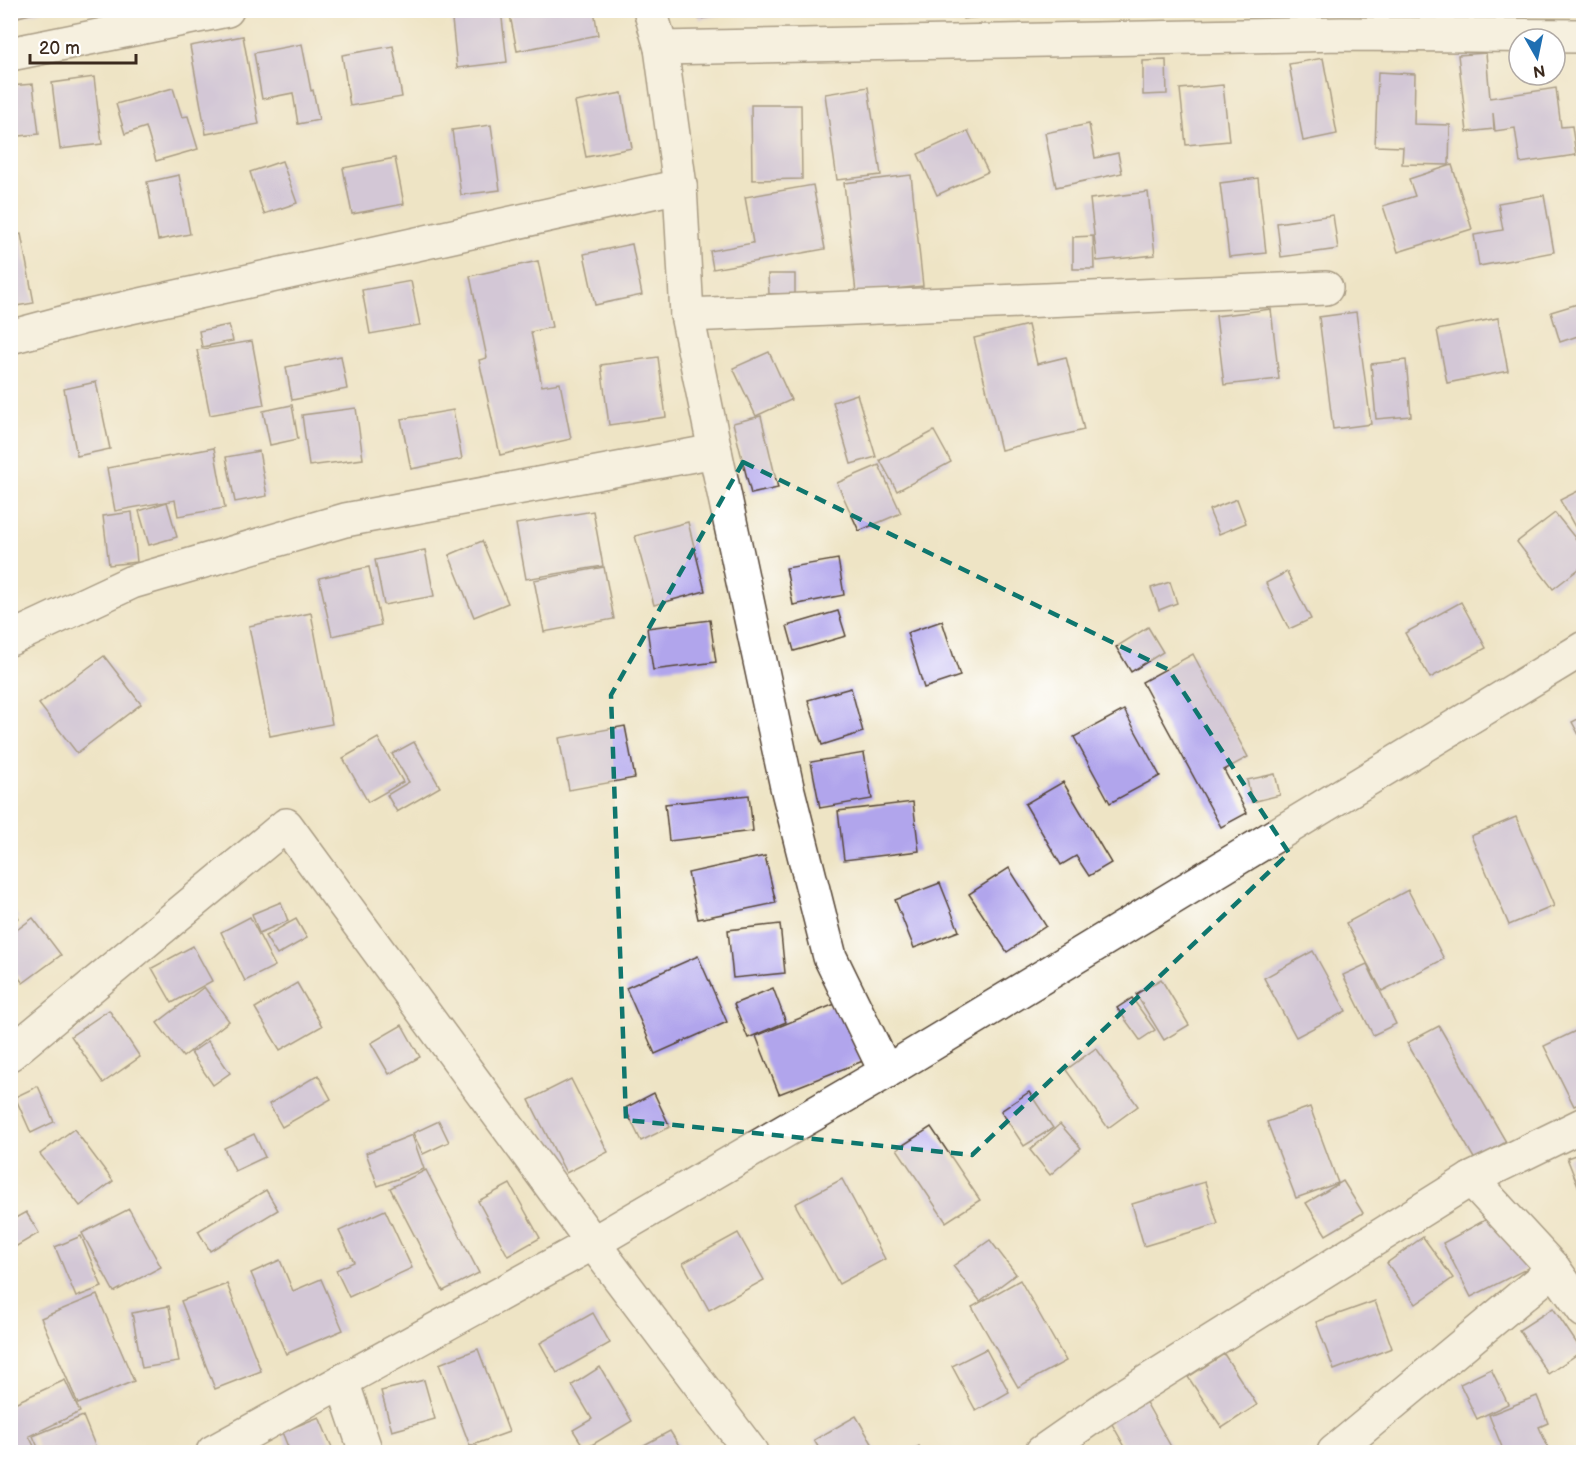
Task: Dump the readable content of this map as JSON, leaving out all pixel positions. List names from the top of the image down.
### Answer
{
  "scale_bar": "20 m",
  "north": "bottom"
}
